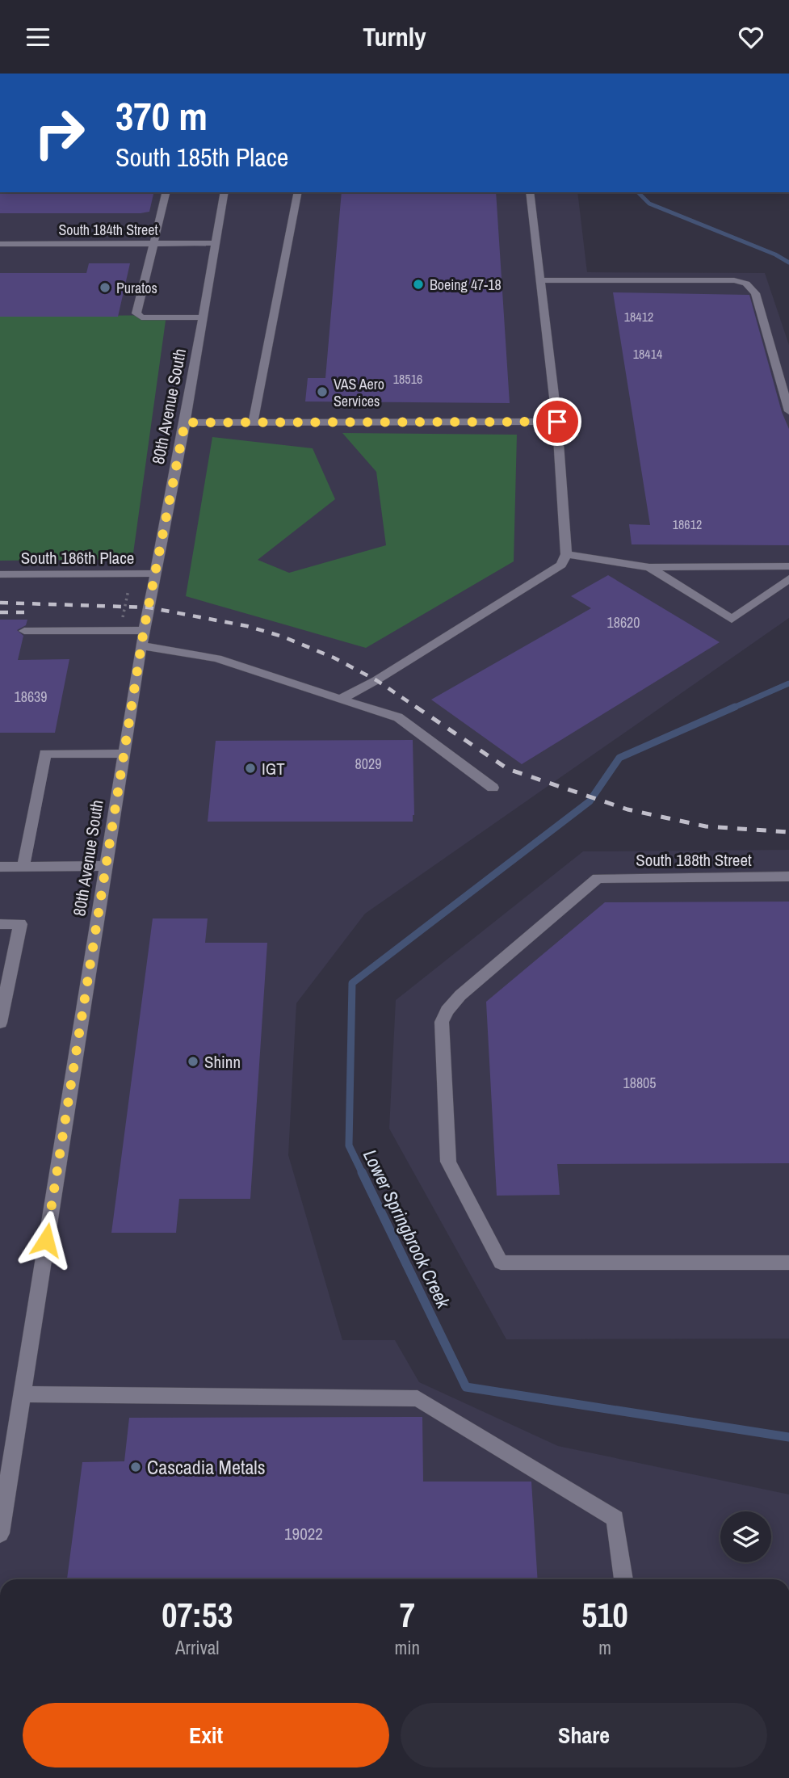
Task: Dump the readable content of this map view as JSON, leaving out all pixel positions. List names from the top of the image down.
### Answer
{
  "streets": {
    "street": [
      "South 184th Street",
      "80th Avenue South",
      "South 186th Place",
      "South 188th Street"
    ]
  },
  "crossings": [
    ["South 184th Street", "80th Avenue South"],
    ["80th Avenue South", "South 186th Place"]
  ],
  "water": ["Lower Springbrook Creek"],
  "places": [
    "Boeing 47-18",
    "Puratos",
    "VAS Aero Services",
    "IGT",
    "Shinn",
    "Cascadia Metals"
  ],
  "house_numbers": [
    "18412",
    "18414",
    "18516",
    "18612",
    "18620",
    "18639",
    "8029",
    "18805",
    "19022"
  ],
  "page": {
    "header": "Turnly",
    "turn": ["370 m", "South 185th Place"],
    "eta": [
      "07:53",
      "Arrival",
      "7",
      "min",
      "510",
      "m"
    ],
    "buttons": ["Exit", "Share"]
  }
}
